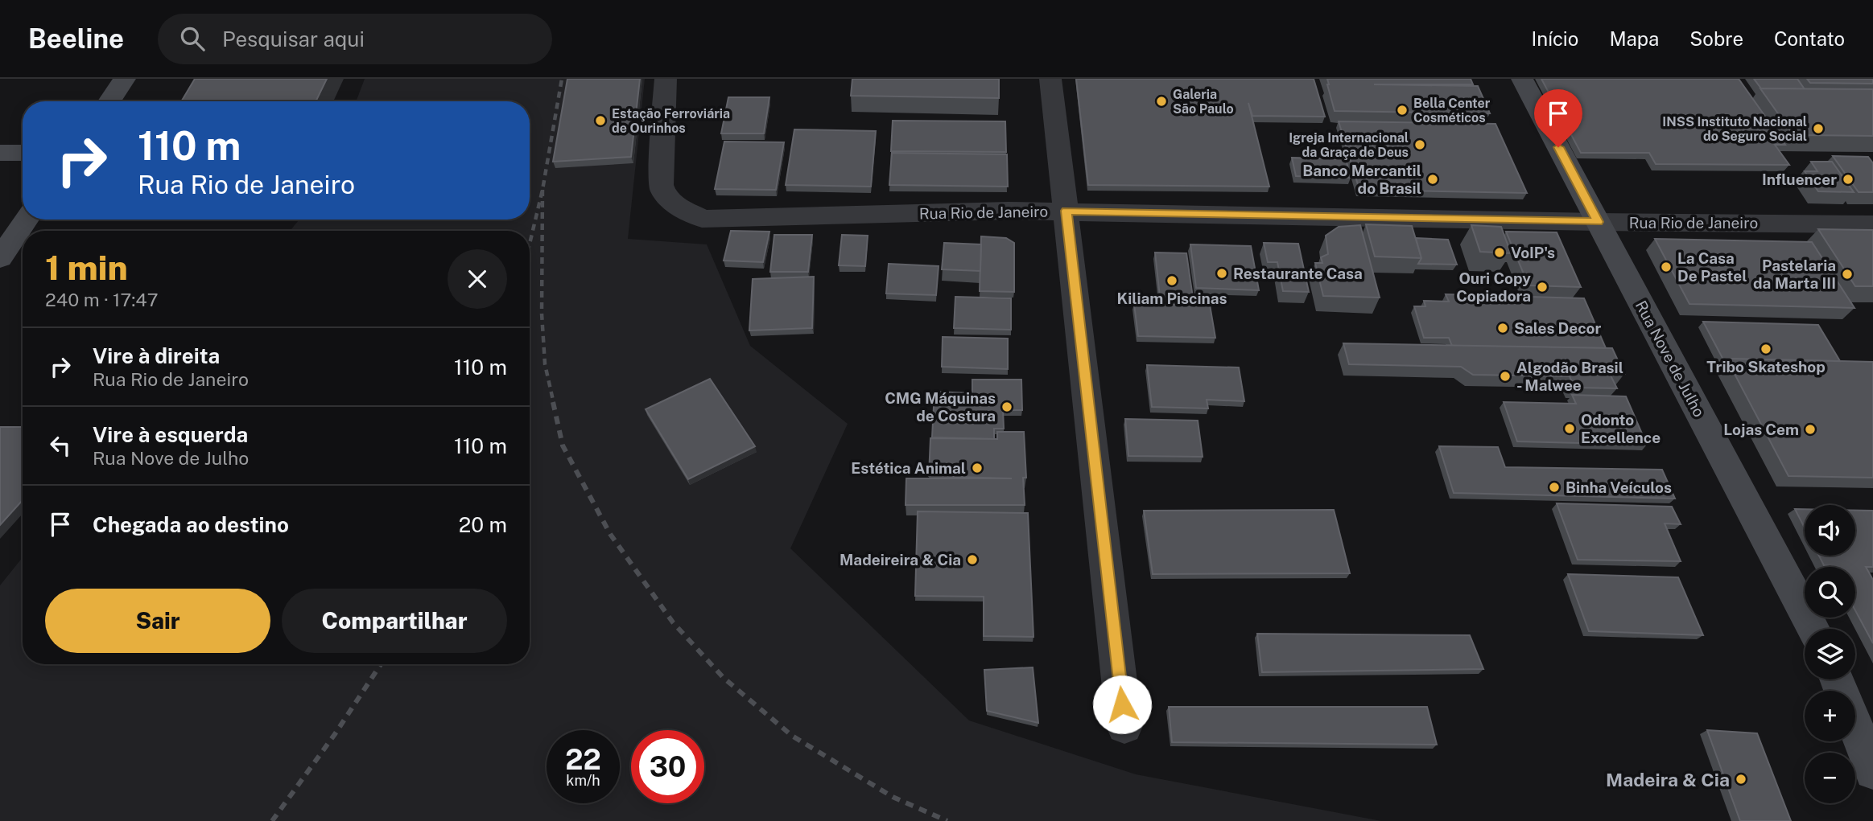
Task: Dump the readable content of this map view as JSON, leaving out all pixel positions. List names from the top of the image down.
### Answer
{
  "streets": {
    "street": ["Rua Rio de Janeiro", "Rua Nove de Julho"]
  },
  "crossings": [
    ["Rua Rio de Janeiro", "Rua Nove de Julho"]
  ],
  "places": [
    "Galeria São Paulo",
    "Bella Center Cosméticos",
    "Estação Ferroviária de Ourinhos",
    "INSS Instituto Nacional do Seguro Social",
    "Igreja Internacional da Graça de Deus",
    "Banco Mercantil do Brasil",
    "Influencer",
    "VoIP's",
    "La Casa De Pastel",
    "Restaurante Casa",
    "Pastelaria da Marta III",
    "Kiliam Piscinas",
    "Ouri Copy Copiadora",
    "Sales Decor",
    "Tribo Skateshop",
    "Algodão Brasil - Malwee",
    "CMG Máquinas de Costura",
    "Odonto Excellence",
    "Lojas Cem",
    "Estética Animal",
    "Binha Veículos",
    "Madeireira & Cia",
    "Madeira & Cia"
  ],
  "page": {
    "header": "Beeline",
    "search": "Pesquisar aqui",
    "nav": [
      "Início",
      "Mapa",
      "Sobre",
      "Contato"
    ],
    "turn": ["110 m", "Rua Rio de Janeiro"],
    "heading": ["1 min", "240 m · 17:47"],
    "list": [
      {
        "name": "Vire à direita",
        "note": "Rua Rio de Janeiro",
        "value": "110 m"
      },
      {
        "name": "Vire à esquerda",
        "note": "Rua Nove de Julho",
        "value": "110 m"
      },
      {
        "name": "Chegada ao destino",
        "value": "20 m"
      }
    ],
    "map_buttons": ["+", "−"],
    "buttons": ["Sair", "Compartilhar"],
    "speed": "22 km/h",
    "limit": "30"
  }
}
